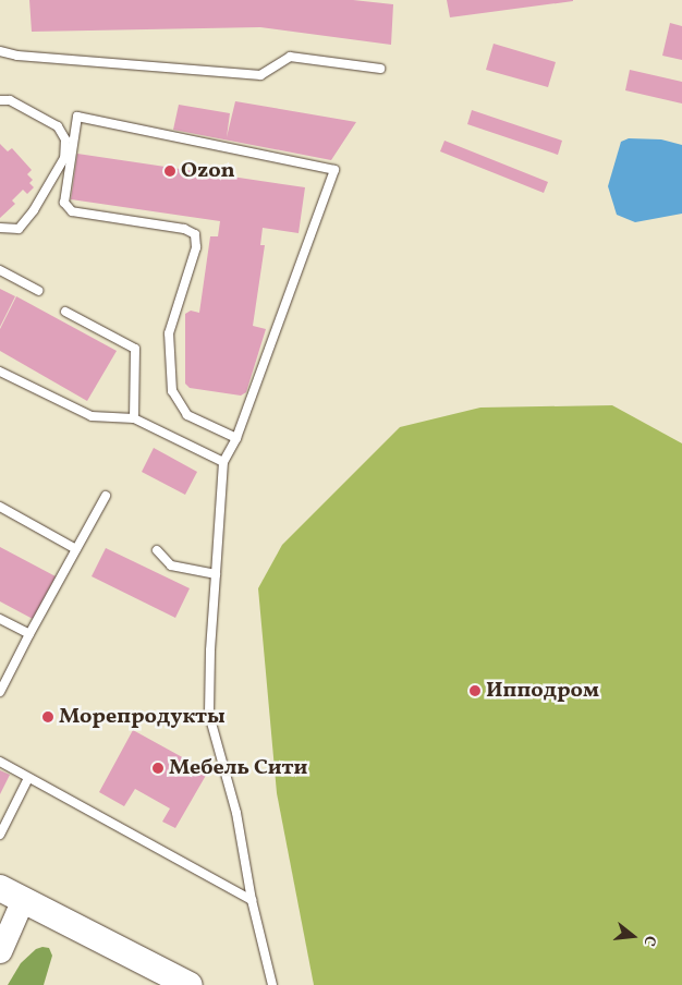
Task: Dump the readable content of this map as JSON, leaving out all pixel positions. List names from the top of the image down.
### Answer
{
  "places": [
    "Ozon",
    "Ипподром",
    "Морепродукты",
    "Мебель Сити"
  ],
  "north": "right"
}
